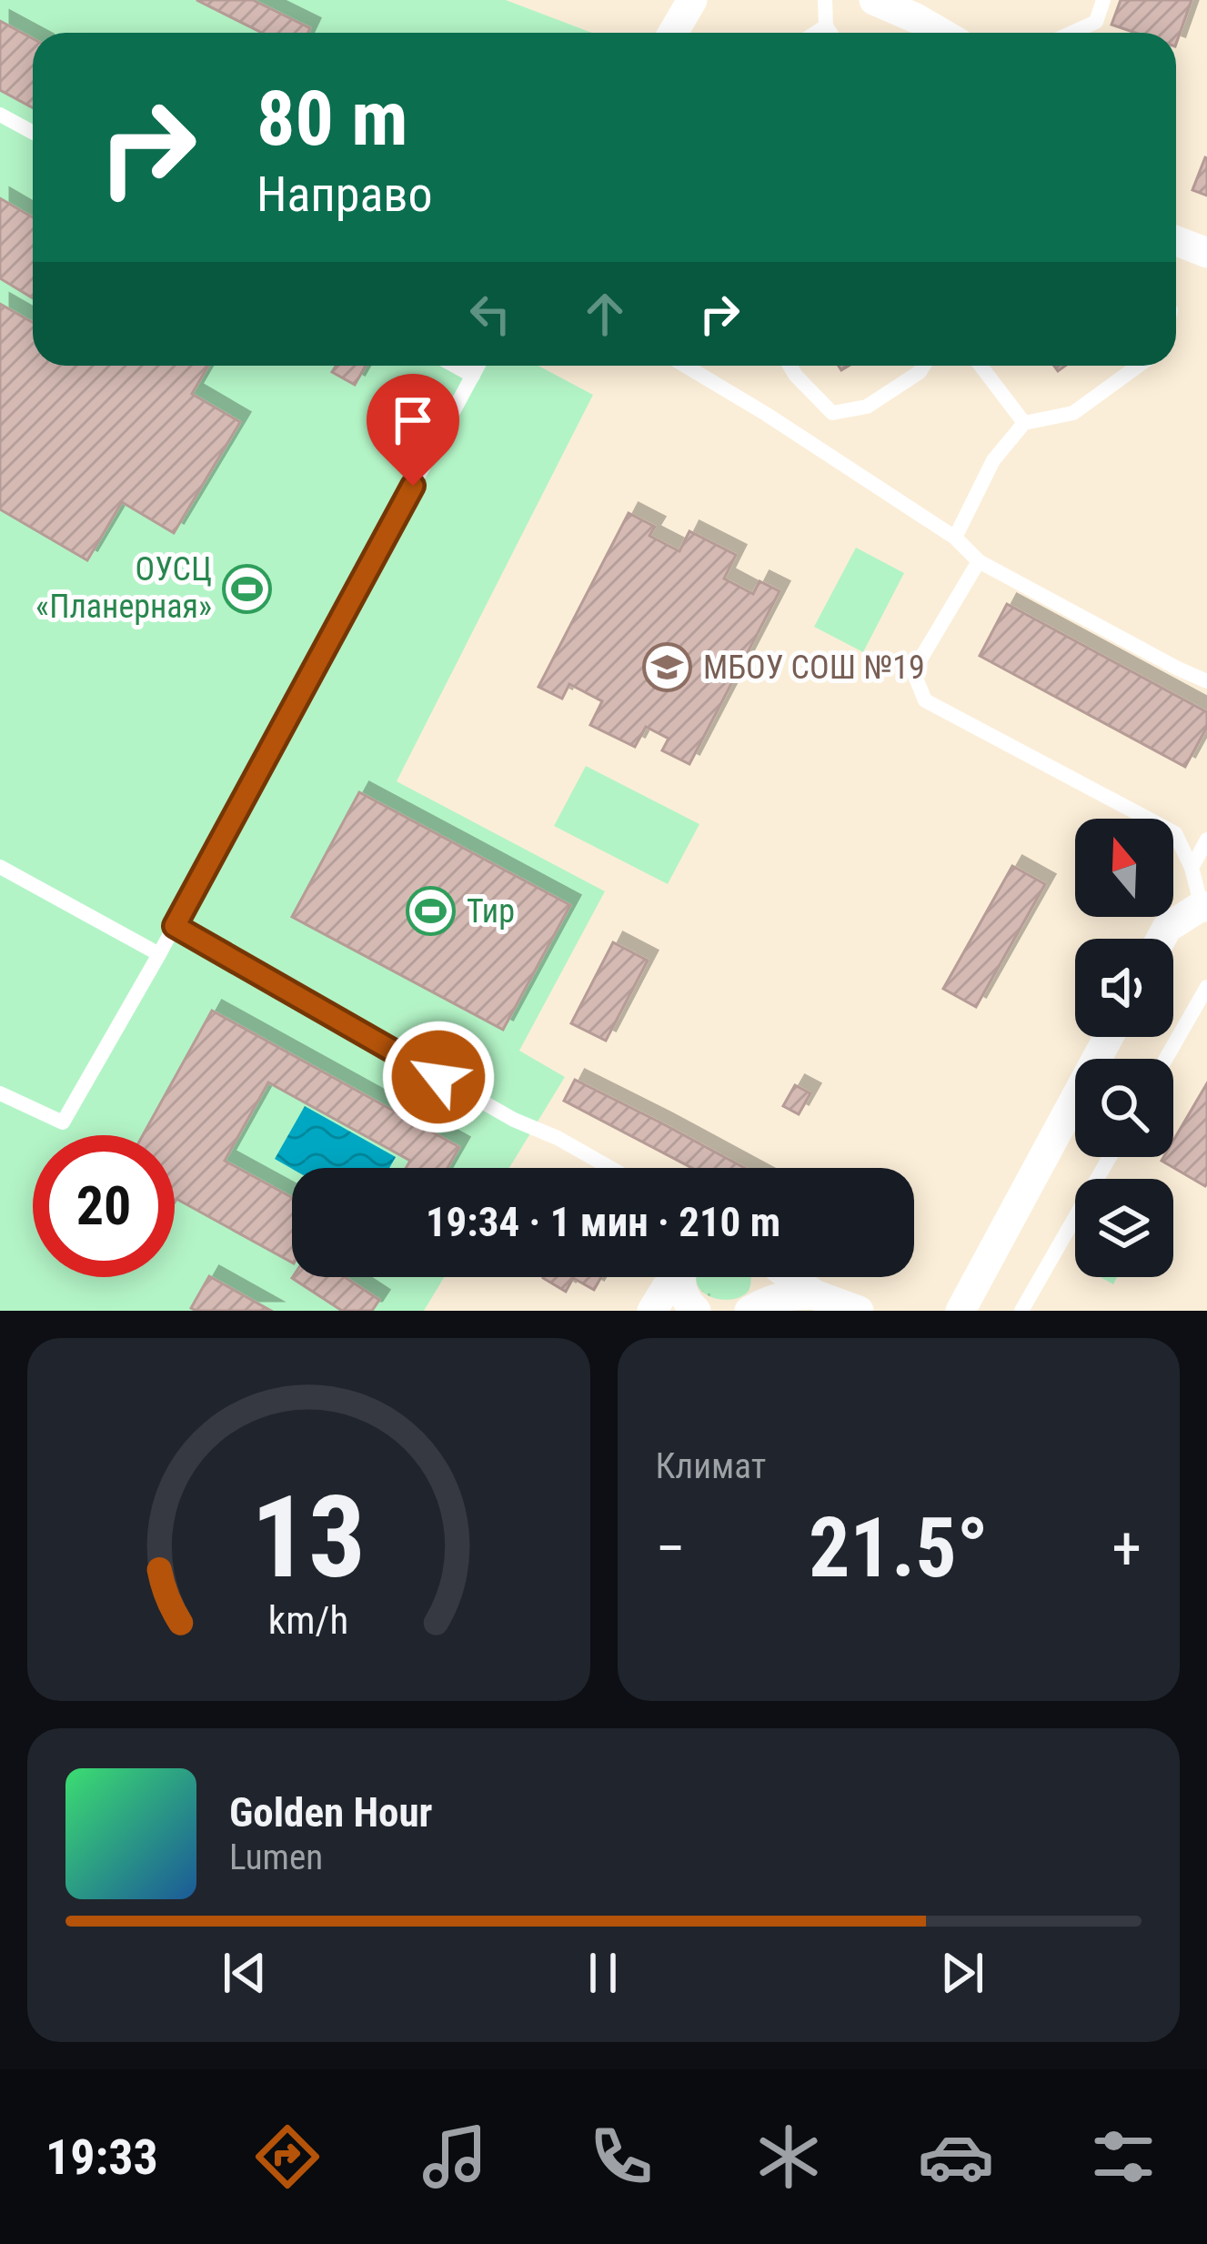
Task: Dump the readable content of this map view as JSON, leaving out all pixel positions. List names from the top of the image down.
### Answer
{
  "places": {
    "sports": ["ОУСЦ «Планерная»", "Тир"],
    "school or university": ["МБОУ СОШ №19"]
  },
  "north": "top",
  "page": {
    "turn": ["80 m", "Направо"],
    "limit": "20",
    "trip": "19:34 · 1 мин · 210 m",
    "tile": "Климат",
    "heat": ["−", "21.5°", "+"],
    "song": ["Golden Hour", "Lumen"],
    "tabs": "19:33",
    "gauge": ["13", "km/h"]
  }
}
